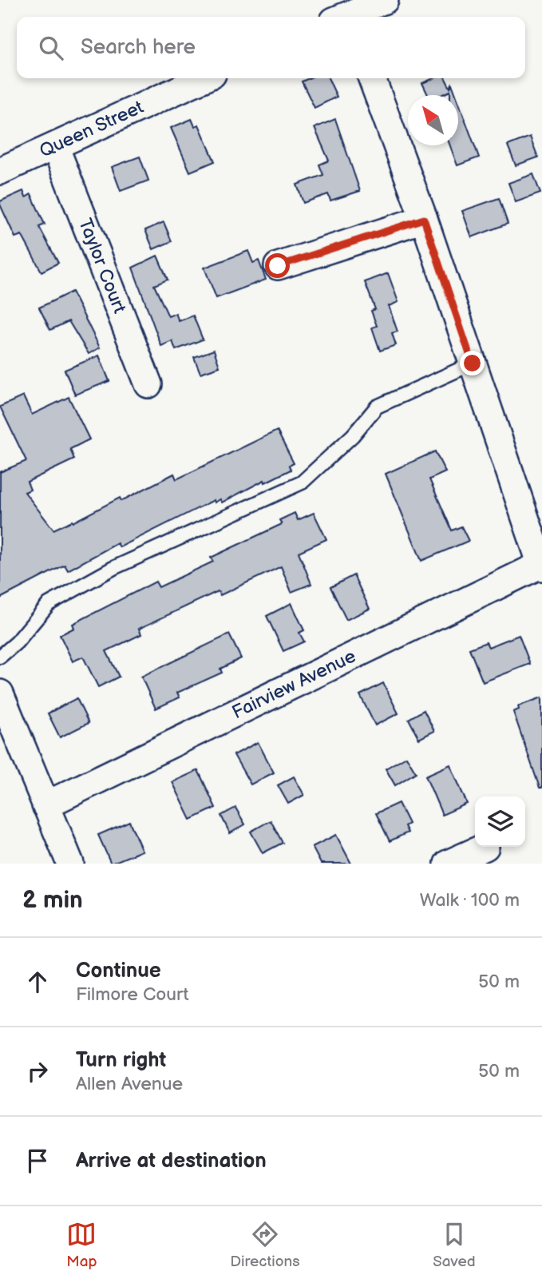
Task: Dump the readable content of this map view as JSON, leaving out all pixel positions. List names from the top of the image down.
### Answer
{
  "streets": {
    "street": ["Queen Street", "Taylor Court", "Fairview Avenue"]
  },
  "crossings": [
    ["Queen Street", "Taylor Court"]
  ],
  "north": "top left",
  "page": {
    "search": "Search here",
    "heading": ["2 min", "Walk · 100 m"],
    "list": [
      ["Continue", "Filmore Court", "50 m"],
      ["Turn right", "Allen Avenue", "50 m"],
      "Arrive at destination"
    ],
    "nav": ["Map", "Directions", "Saved"]
  }
}
